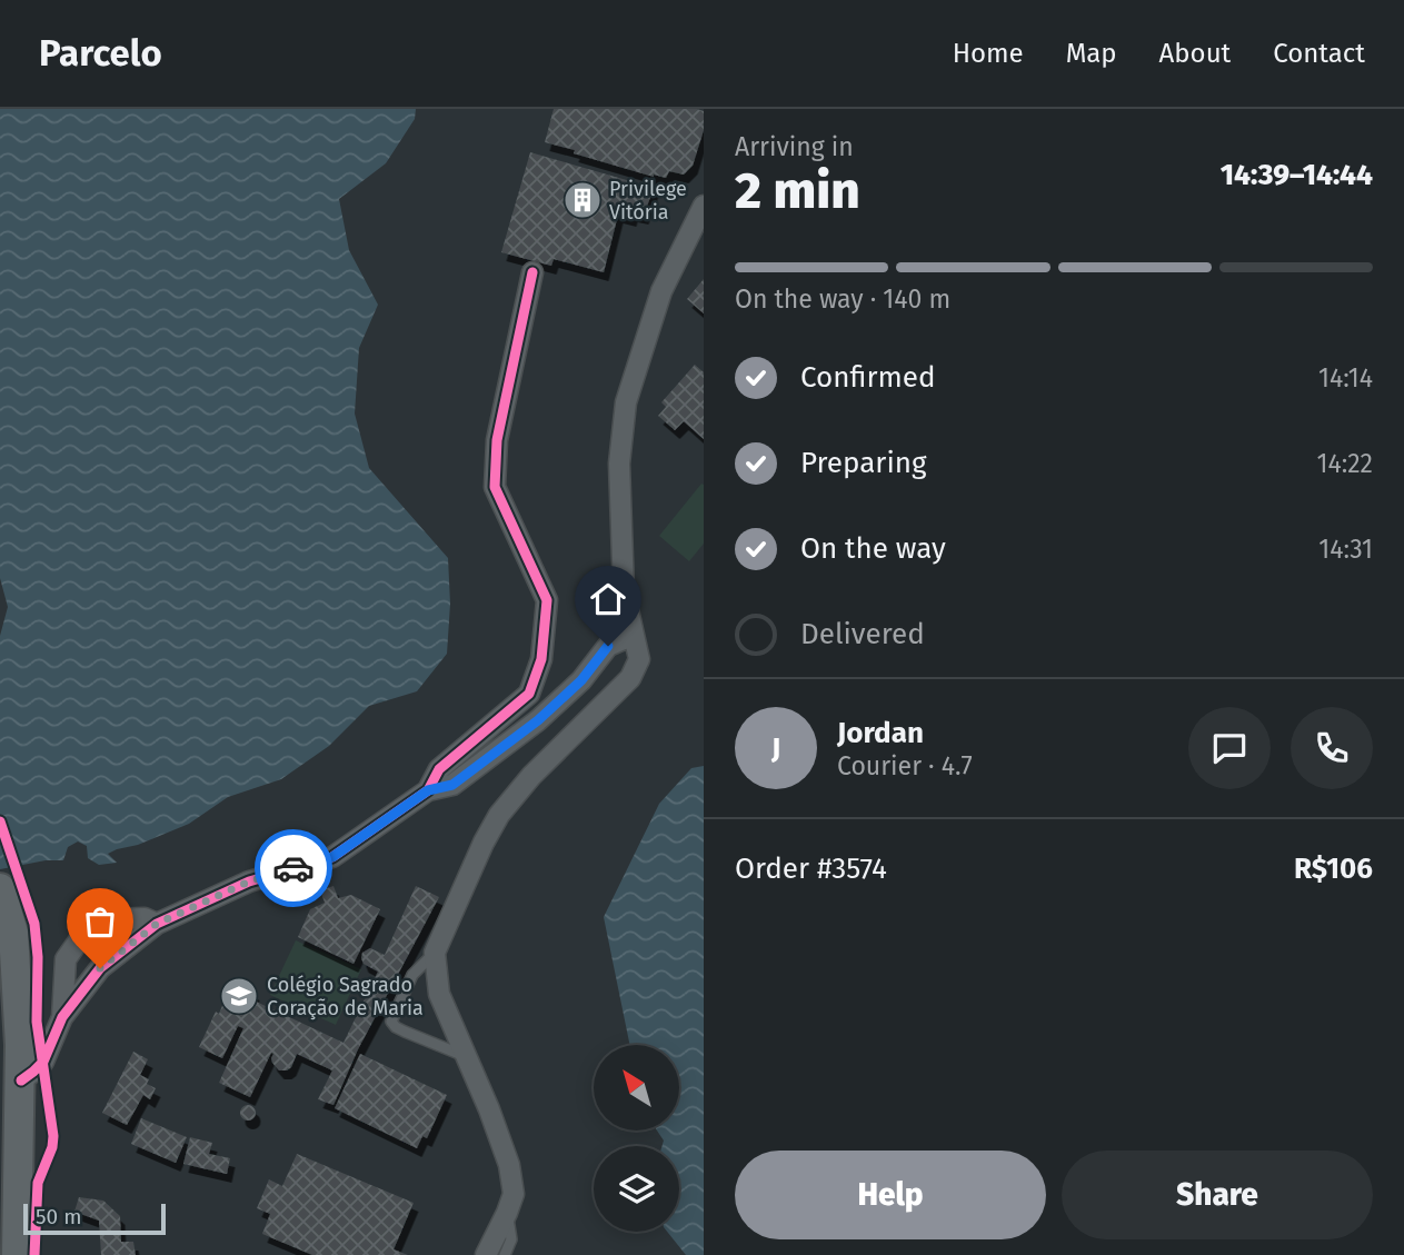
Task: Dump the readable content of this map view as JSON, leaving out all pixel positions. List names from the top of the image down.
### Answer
{
  "places": {
    "building": ["Privilege Vitória"],
    "school or university": ["Colégio Sagrado Coração de Maria"]
  },
  "scale_bar": "50 m",
  "north": "top left",
  "page": {
    "header": "Parcelo",
    "nav": [
      "Home",
      "Map",
      "About",
      "Contact"
    ],
    "heading": ["2 min", "Arriving in", "14:39–14:44"],
    "panel": [
      "Jordan",
      "Courier · 4.7",
      "Order #3574",
      "R$106"
    ],
    "bar": "On the way · 140 m",
    "list": [
      ["Confirmed", "14:14"],
      ["Preparing", "14:22"],
      ["On the way", "14:31"],
      "Delivered"
    ],
    "round": "J",
    "buttons": ["Help", "Share"],
    "scale": "50 m"
  }
}
